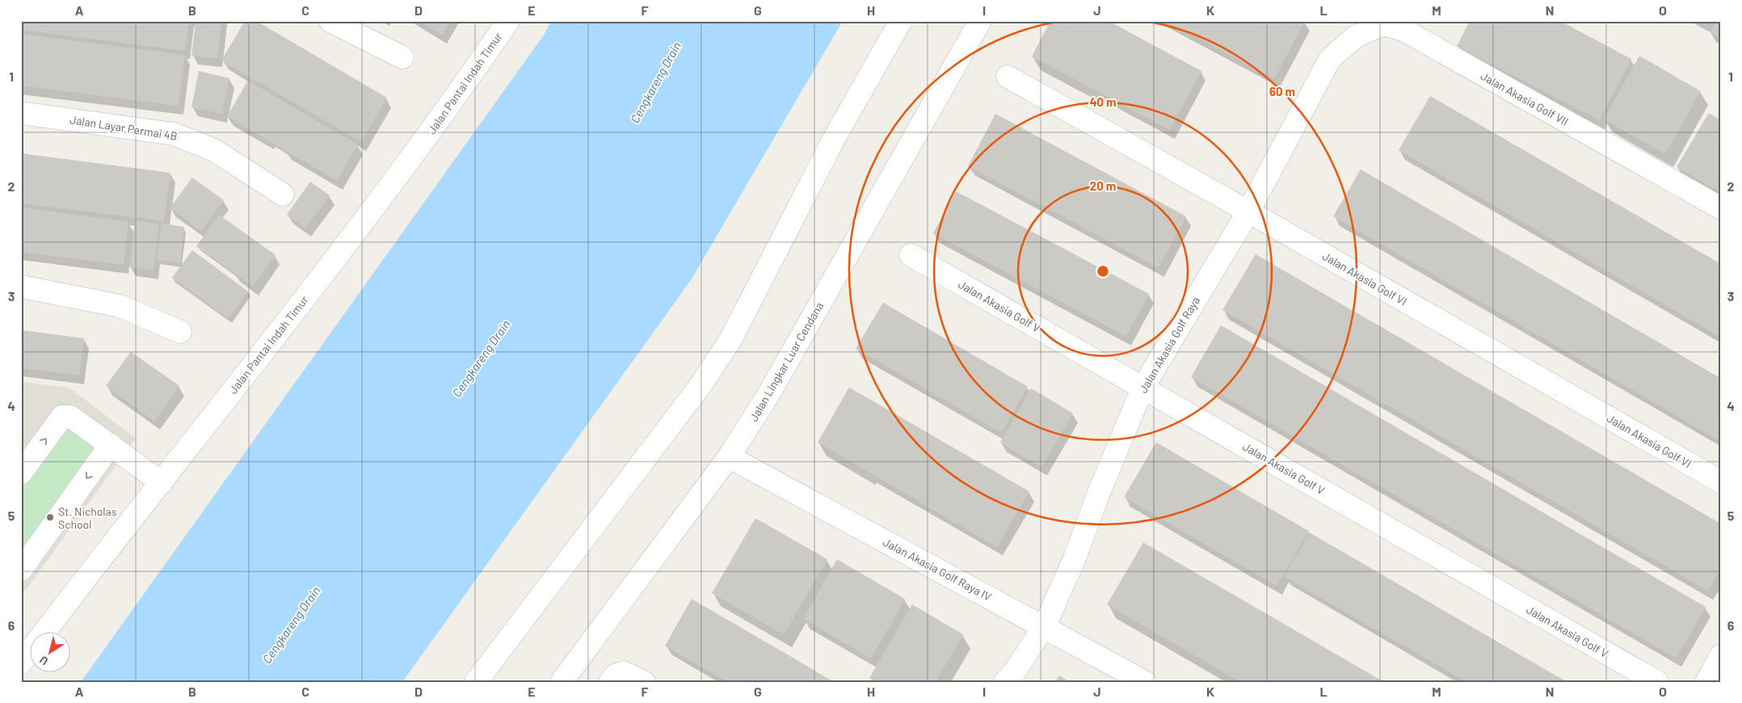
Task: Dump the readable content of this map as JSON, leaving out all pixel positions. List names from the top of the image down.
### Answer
{
  "streets": {
    "street": [
      "Jalan Pantai Indah Timur",
      "Jalan Akasia Golf VII",
      "Jalan Layar Permai 4B",
      "Jalan Akasia Golf VI",
      "Jalan Akasia Golf V",
      "Jalan Akasia Golf Raya",
      "Jalan Lingkar Luar Cendana",
      "Jalan Akasia Golf Raya IV"
    ]
  },
  "crossings": [
    ["Jalan Akasia Golf VII", "Jalan Akasia Golf Raya"],
    ["Jalan Akasia Golf VI", "Jalan Akasia Golf Raya"],
    ["Jalan Akasia Golf V", "Jalan Akasia Golf Raya"],
    ["Jalan Akasia Golf Raya", "Jalan Akasia Golf Raya IV"],
    ["Jalan Lingkar Luar Cendana", "Jalan Akasia Golf Raya IV"]
  ],
  "water": ["Cengkareng Drain"],
  "places": ["St. Nicholas School"],
  "north": "bottom left",
  "grid": {
    "columns": [
      "A",
      "B",
      "C",
      "D",
      "E",
      "F",
      "G",
      "H",
      "I",
      "J",
      "K",
      "L",
      "M",
      "N",
      "O"
    ],
    "rows": [
      "1",
      "2",
      "3",
      "4",
      "5",
      "6"
    ]
  },
  "rings": ["60 m", "40 m", "20 m"]
}
